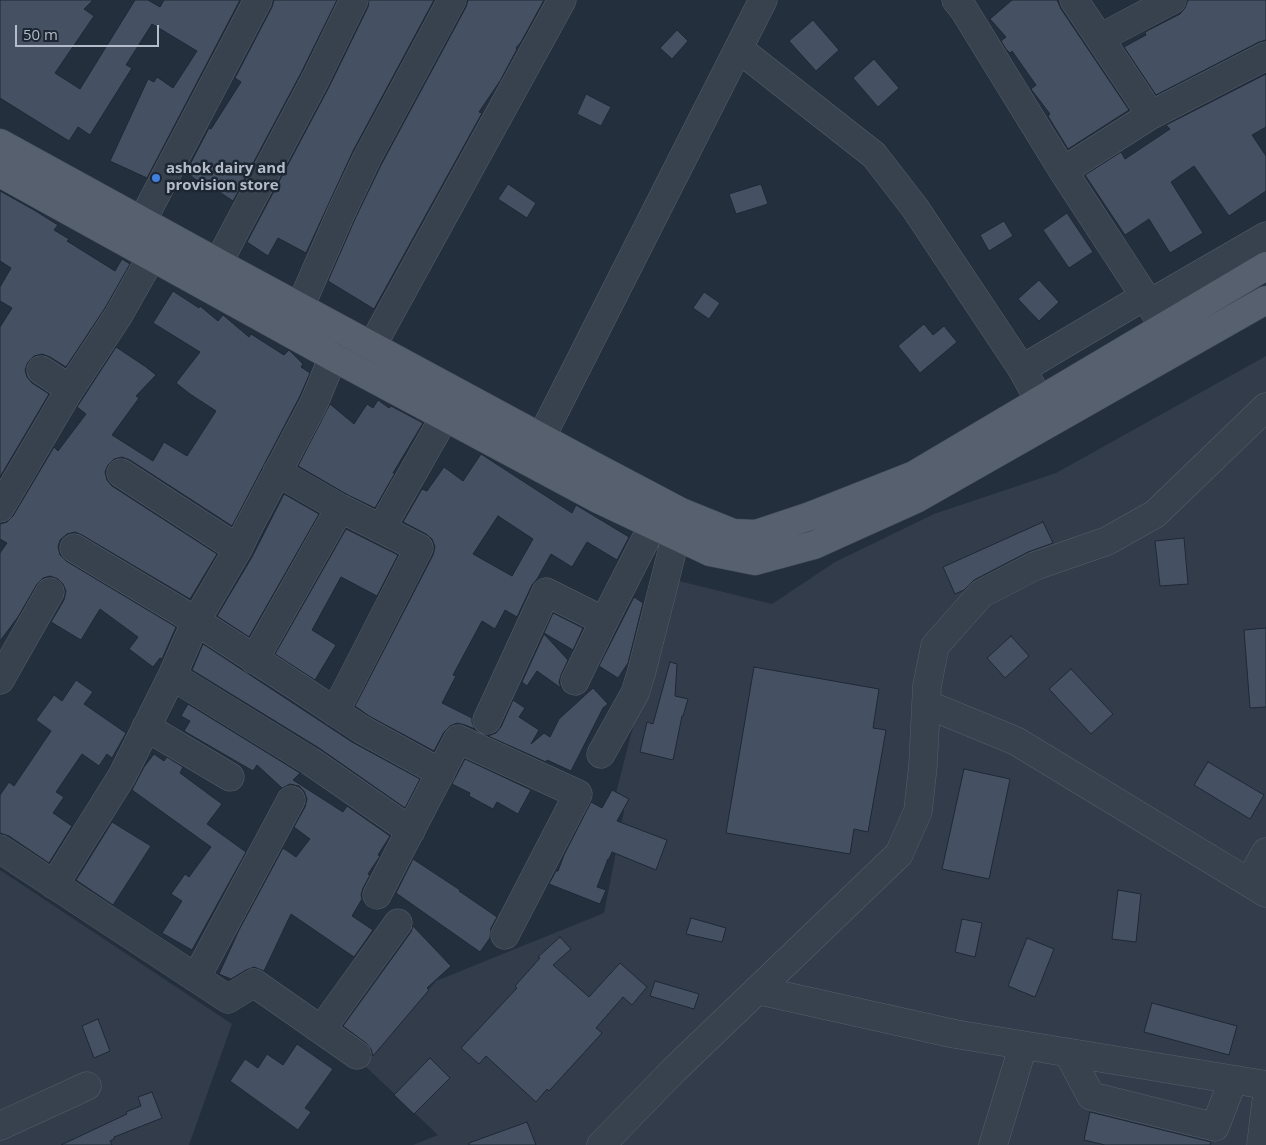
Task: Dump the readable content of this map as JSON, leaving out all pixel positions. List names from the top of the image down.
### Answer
{
  "places": ["ashok dairy and provision store"],
  "scale_bar": "50 m"
}
